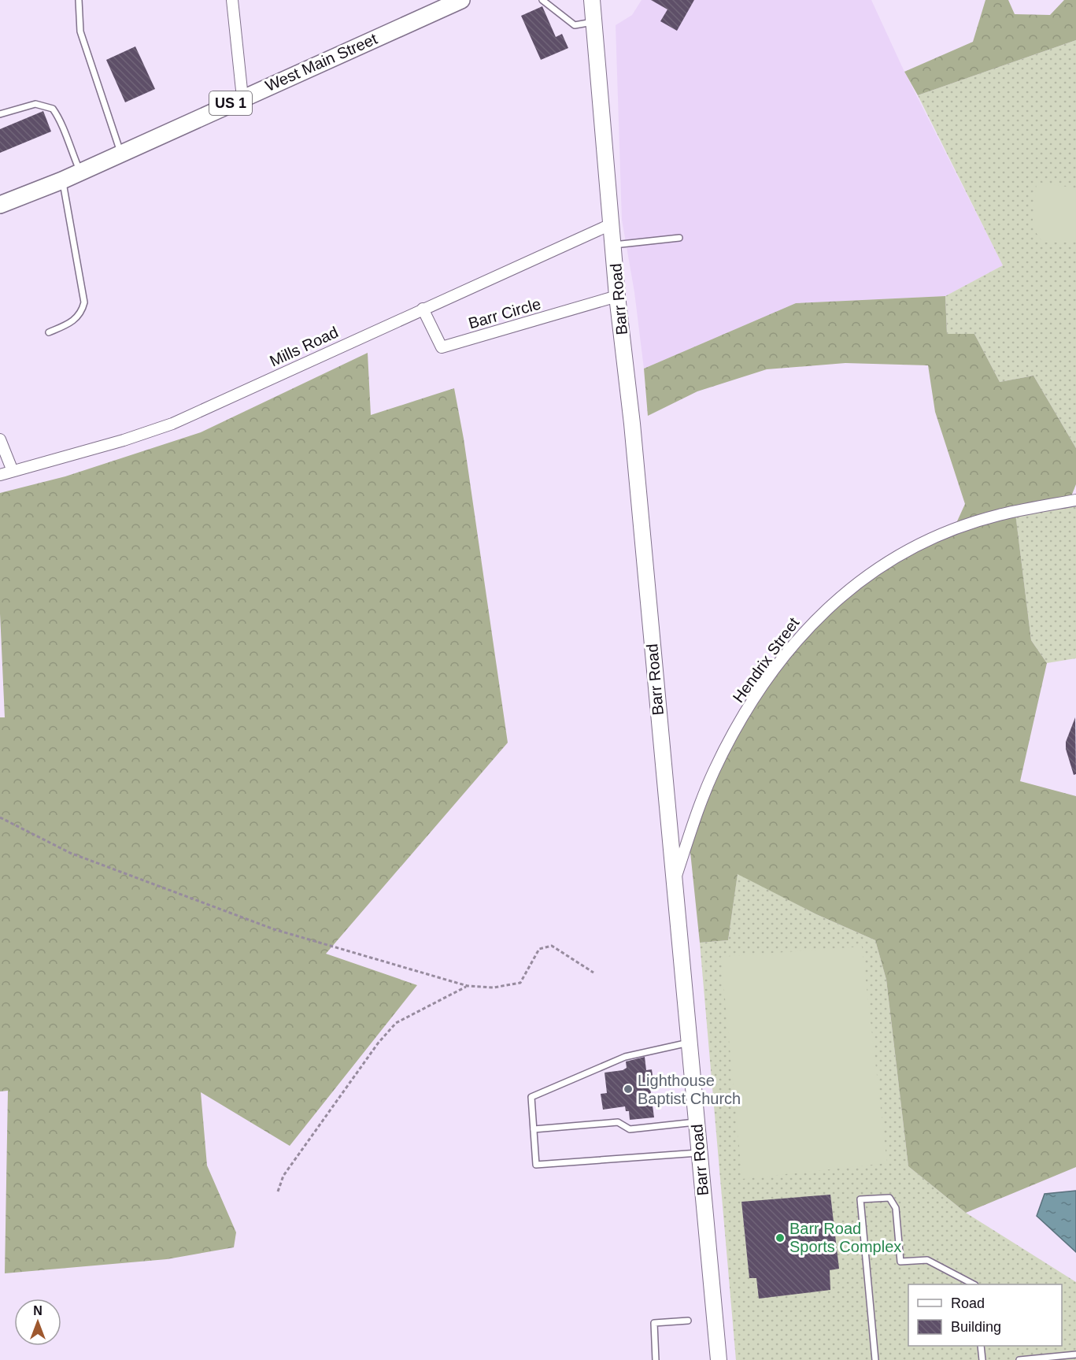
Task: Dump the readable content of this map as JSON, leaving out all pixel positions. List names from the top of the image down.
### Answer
{
  "streets": {
    "main road": ["West Main Street", "US 1"],
    "street": [
      "Barr Road",
      "Barr Circle",
      "Mills Road",
      "Hendrix Street"
    ]
  },
  "crossings": [
    ["Barr Road", "Barr Circle"],
    ["Barr Road", "Mills Road"],
    ["Barr Road", "Hendrix Street"],
    ["Barr Circle", "Mills Road"]
  ],
  "places": ["Lighthouse Baptist Church", "Barr Road Sports Complex"],
  "legend": ["Road", "Building"],
  "north": "top"
}
